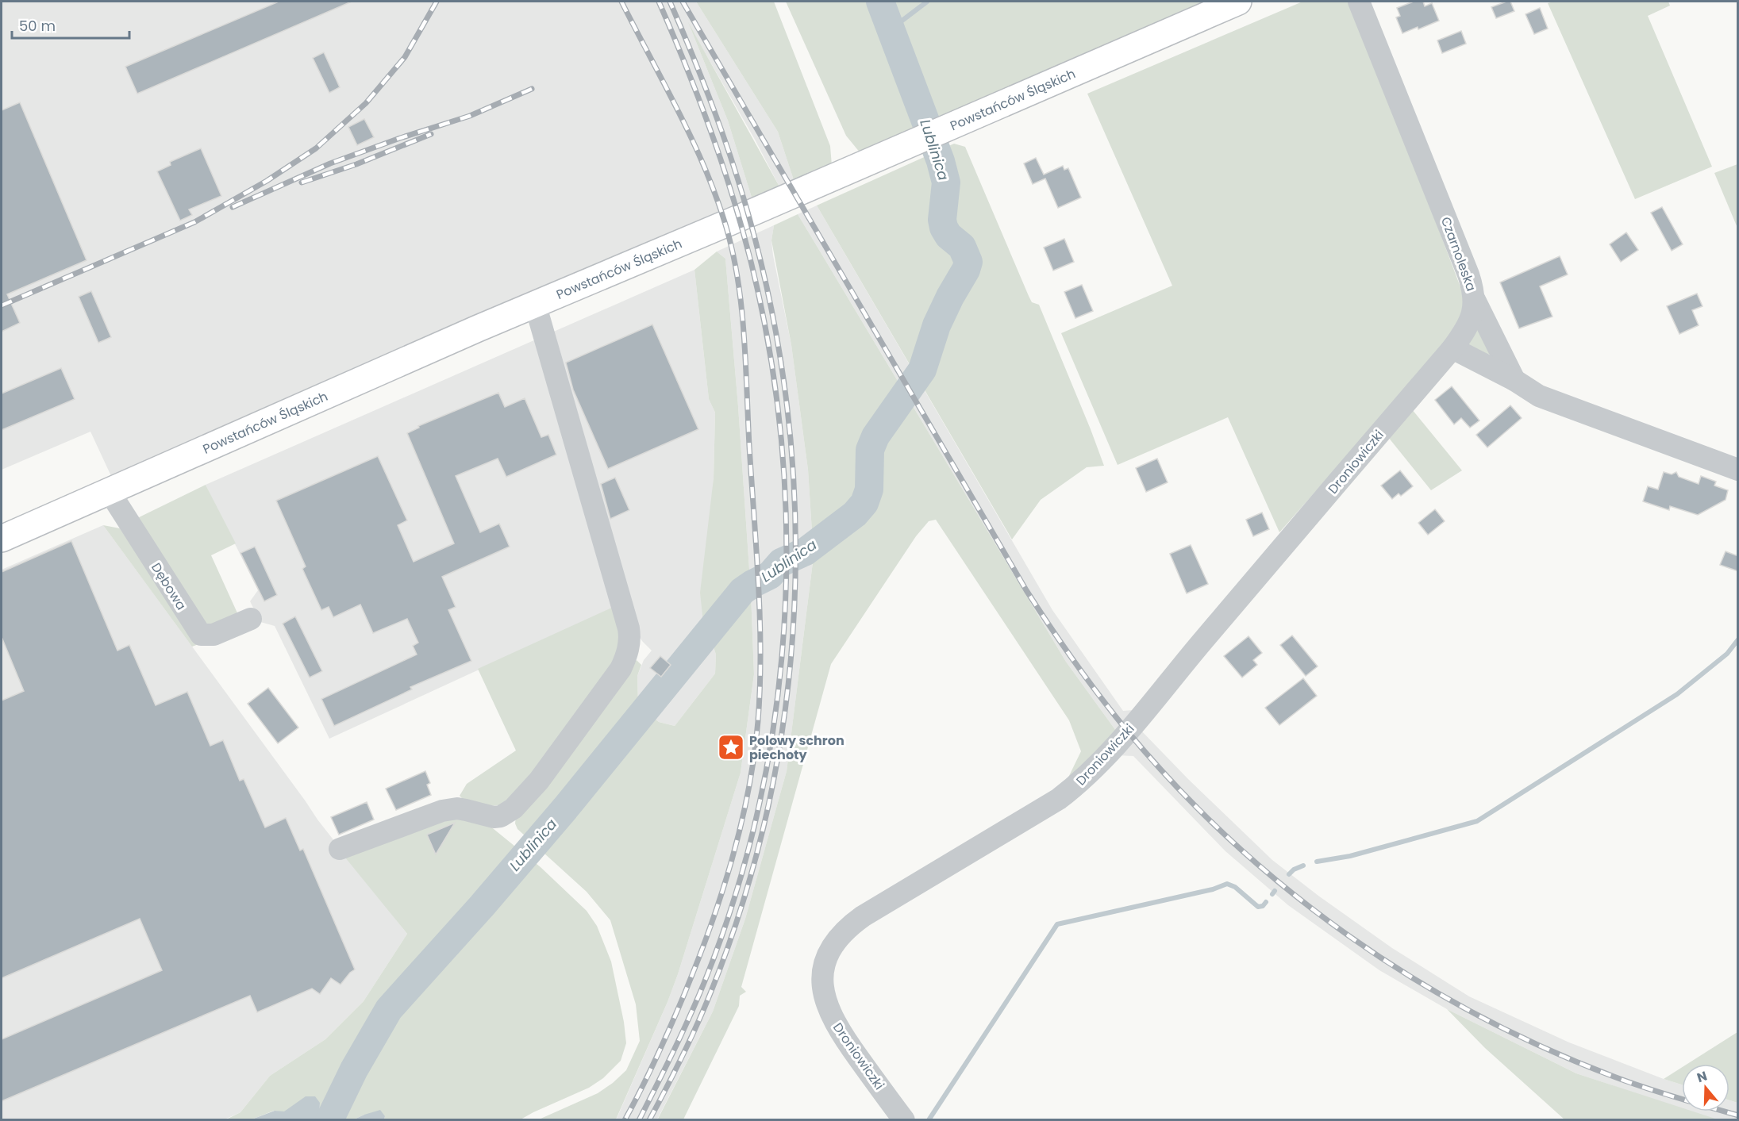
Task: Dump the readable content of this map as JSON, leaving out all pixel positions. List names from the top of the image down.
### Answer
{
  "streets": {
    "main road": ["Powstańców Śląskich"],
    "street": ["Czarnoleska", "Droniowiczki", "Dębowa"]
  },
  "crossings": [
    ["Powstańców Śląskich", "Dębowa"],
    ["Czarnoleska", "Droniowiczki"]
  ],
  "water": ["Lublinica"],
  "places": {
    "place": ["Polowy schron piechoty"]
  },
  "scale_bar": "50 m",
  "north": "top"
}
